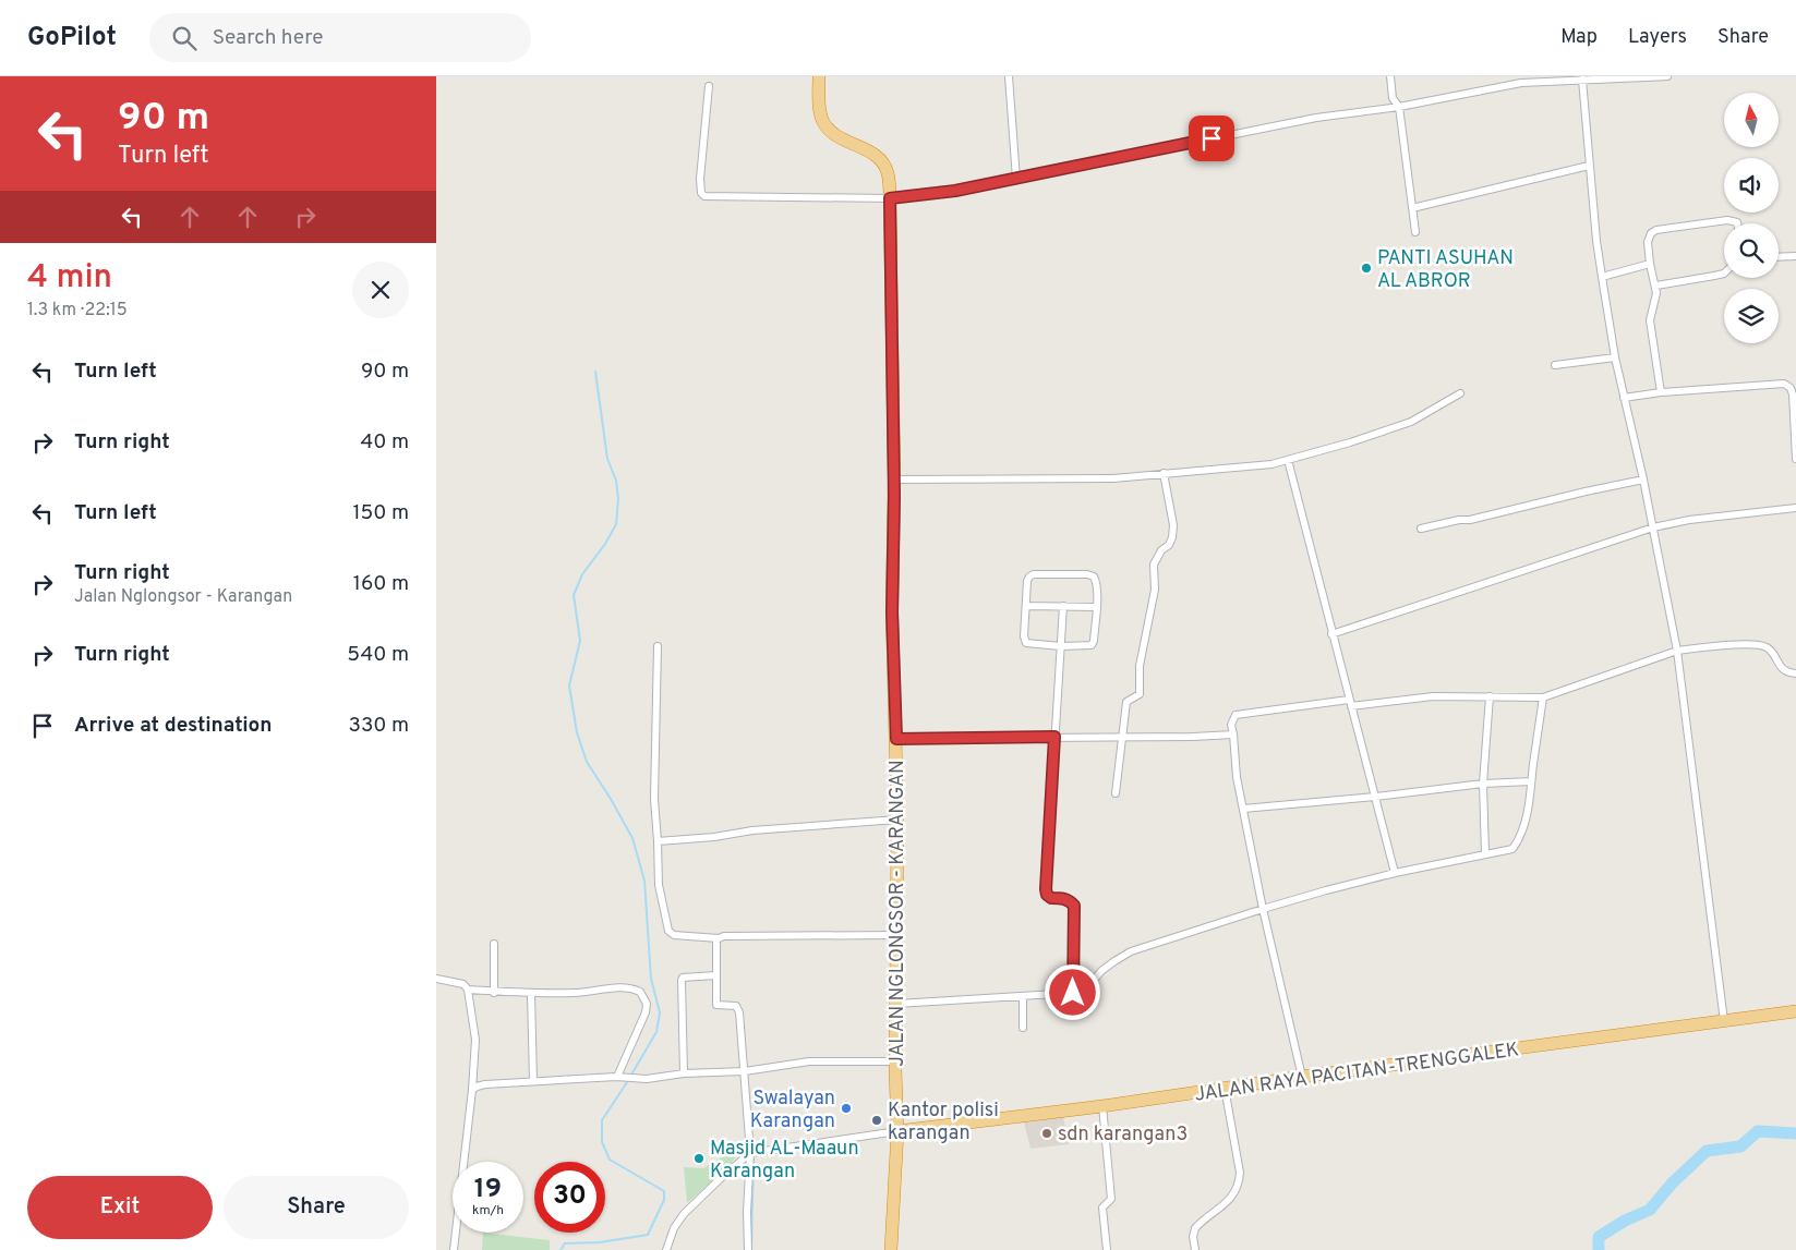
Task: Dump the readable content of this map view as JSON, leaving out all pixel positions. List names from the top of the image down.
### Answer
{
  "streets": {
    "highway": ["JALAN NGLONGSOR - KARANGAN", "JALAN RAYA PACITAN-TRENGGALEK"]
  },
  "crossings": [
    ["JALAN NGLONGSOR - KARANGAN", "JALAN RAYA PACITAN-TRENGGALEK"]
  ],
  "places": [
    "PANTI ASUHAN AL ABROR",
    "Swalayan Karangan",
    "Kantor polisi karangan",
    "sdn karangan3",
    "Masjid AL-Maaun Karangan"
  ],
  "north": "top",
  "page": {
    "header": "GoPilot",
    "search": "Search here",
    "nav": ["Map", "Layers", "Share"],
    "turn": ["90 m", "Turn left"],
    "heading": ["4 min", "1.3 km · 22:15"],
    "list": [
      {
        "name": "Turn left",
        "value": "90 m"
      },
      {
        "name": "Turn right",
        "value": "40 m"
      },
      {
        "name": "Turn left",
        "value": "150 m"
      },
      {
        "name": "Turn right",
        "note": "Jalan Nglongsor - Karangan",
        "value": "160 m"
      },
      {
        "name": "Turn right",
        "value": "540 m"
      },
      {
        "name": "Arrive at destination",
        "value": "330 m"
      }
    ],
    "speed": "19 km/h",
    "limit": "30",
    "buttons": ["Exit", "Share"]
  }
}
